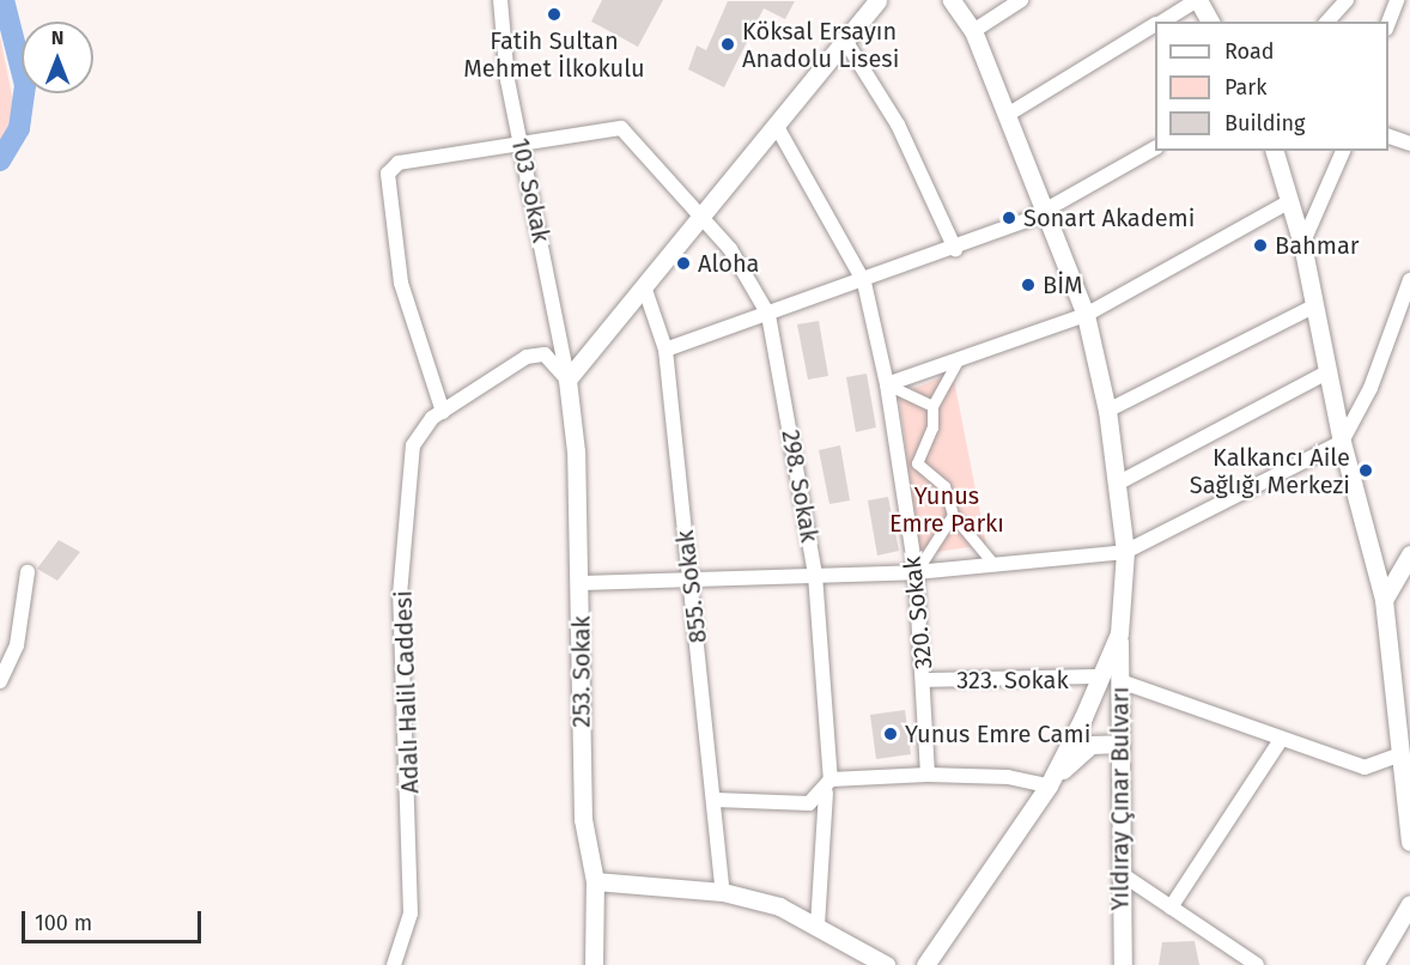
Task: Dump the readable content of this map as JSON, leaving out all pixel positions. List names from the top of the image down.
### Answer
{
  "streets": {
    "street": [
      "103 Sokak",
      "298. Sokak",
      "855. Sokak",
      "320. Sokak",
      "253. Sokak",
      "323. Sokak",
      "Adalı Halil Caddesi",
      "Yıldıray Çınar Bulvarı"
    ]
  },
  "crossings": [
    ["103 Sokak", "298. Sokak"],
    ["103 Sokak", "253. Sokak"],
    ["103 Sokak", "Adalı Halil Caddesi"],
    ["320. Sokak", "323. Sokak"],
    ["253. Sokak", "Adalı Halil Caddesi"]
  ],
  "parks": ["Yunus Emre Parkı"],
  "places": [
    "Fatih Sultan Mehmet İlkokulu",
    "Köksal Ersayın Anadolu Lisesi",
    "Sonart Akademi",
    "Bahmar",
    "Aloha",
    "BİM",
    "Kalkancı Aile Sağlığı Merkezi",
    "Yunus Emre Cami"
  ],
  "legend": ["Road", "Park", "Building"],
  "scale_bar": "100 m",
  "north": "top"
}
